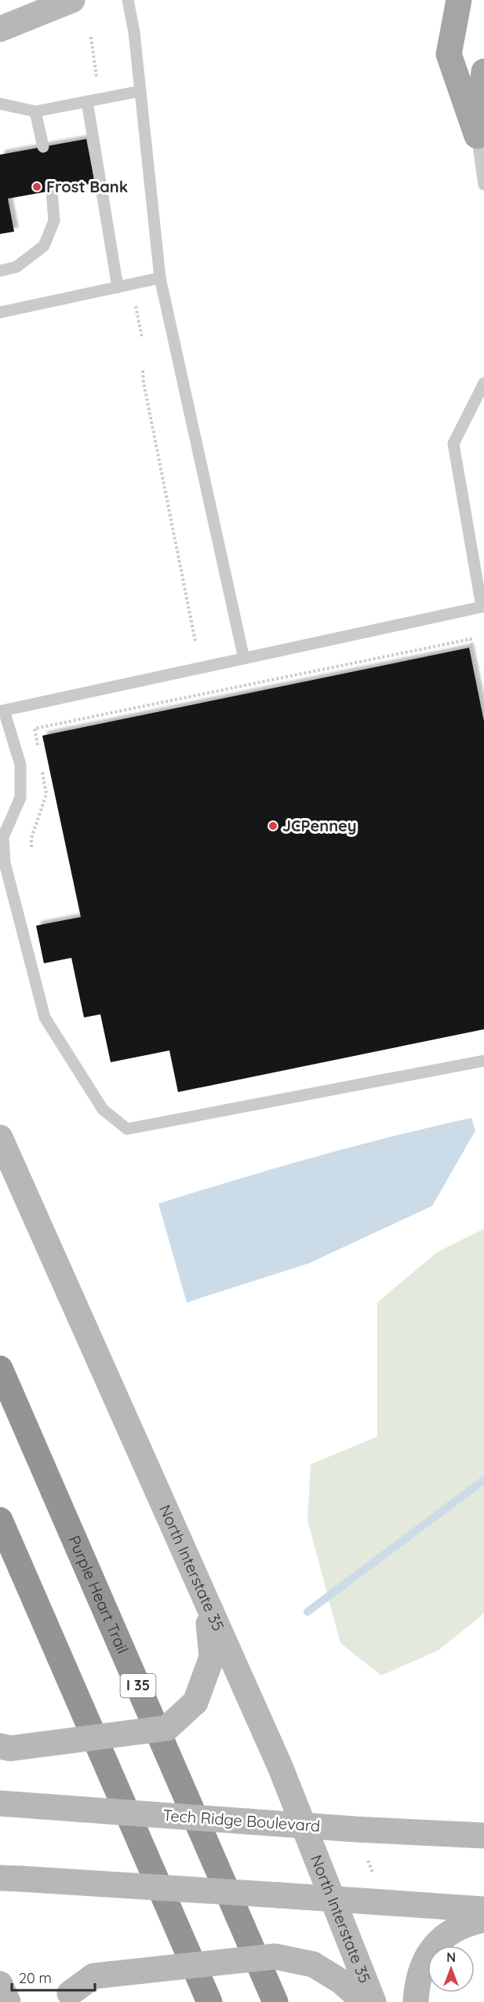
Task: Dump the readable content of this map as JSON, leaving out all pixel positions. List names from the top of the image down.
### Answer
{
  "streets": {
    "highway": ["Purple Heart Trail", "I 35"],
    "main road": ["North Interstate 35", "Tech Ridge Boulevard"]
  },
  "crossings": [
    ["North Interstate 35", "Tech Ridge Boulevard"]
  ],
  "places": ["Frost Bank", "JCPenney"],
  "scale_bar": "20 m",
  "north": "top"
}
